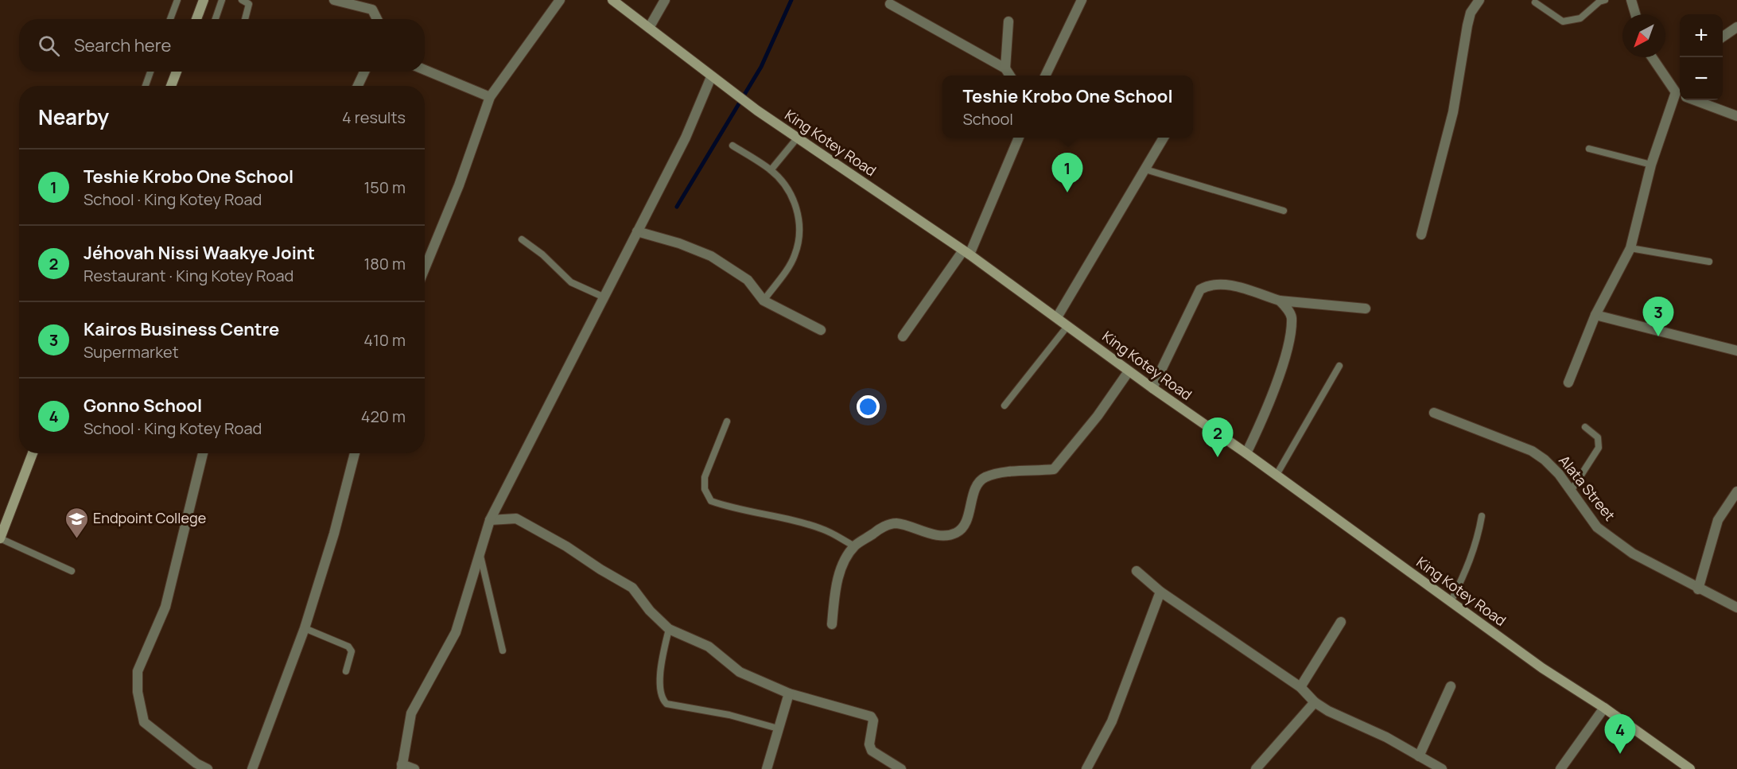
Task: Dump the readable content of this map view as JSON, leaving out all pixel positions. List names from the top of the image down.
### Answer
{
  "streets": {
    "street": ["King Kotey Road", "Alata Street"]
  },
  "places": {
    "school or university": ["Endpoint College"]
  },
  "north": "bottom left",
  "page": {
    "map_buttons": ["+", "−"],
    "search": "Search here",
    "popup": ["Teshie Krobo One School", "School"],
    "heading": ["Nearby", "4 results"],
    "list": [
      {
        "mark": "1",
        "name": "Teshie Krobo One School",
        "note": "School · King Kotey Road",
        "value": "150 m"
      },
      {
        "mark": "2",
        "name": "Jéhovah Nissi Waakye Joint",
        "note": "Restaurant · King Kotey Road",
        "value": "180 m"
      },
      {
        "mark": "3",
        "name": "Kairos Business Centre",
        "note": "Supermarket",
        "value": "410 m"
      },
      {
        "mark": "4",
        "name": "Gonno School",
        "note": "School · King Kotey Road",
        "value": "420 m"
      }
    ],
    "pins": [
      "1",
      "3",
      "2",
      "4"
    ]
  }
}
